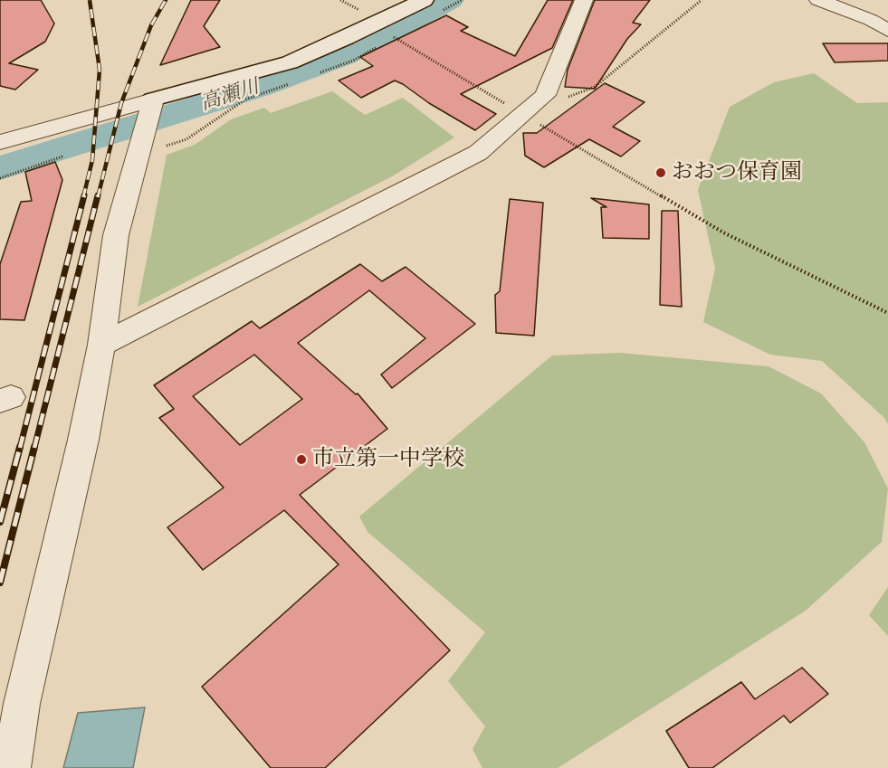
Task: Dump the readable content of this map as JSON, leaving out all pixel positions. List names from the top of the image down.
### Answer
{
  "water": ["高瀬川"],
  "places": ["おおつ保育園", "市立第一中学校"]
}
